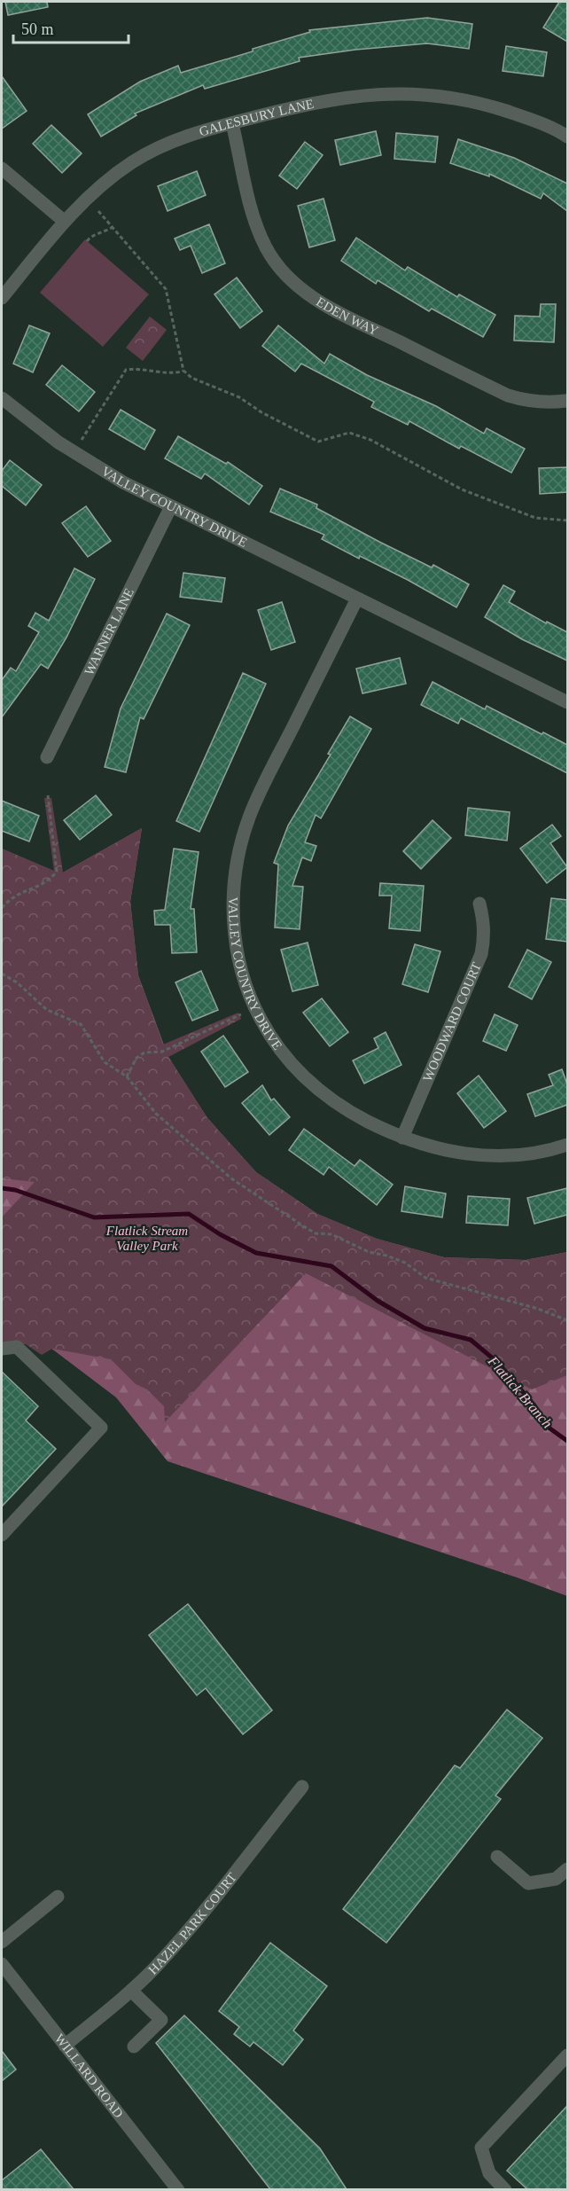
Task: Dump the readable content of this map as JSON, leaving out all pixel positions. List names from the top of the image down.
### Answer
{
  "streets": {
    "street": [
      "GALESBURY LANE",
      "EDEN WAY",
      "VALLEY COUNTRY DRIVE",
      "WARNER LANE",
      "WOODWARD COURT",
      "HAZEL PARK COURT",
      "WILLARD ROAD"
    ]
  },
  "crossings": [
    ["GALESBURY LANE", "EDEN WAY"],
    ["VALLEY COUNTRY DRIVE", "WARNER LANE"],
    ["VALLEY COUNTRY DRIVE", "WOODWARD COURT"],
    ["HAZEL PARK COURT", "WILLARD ROAD"]
  ],
  "water": ["Flatlick Branch"],
  "parks": ["Flatlick Stream Valley Park"],
  "scale_bar": "50 m"
}
